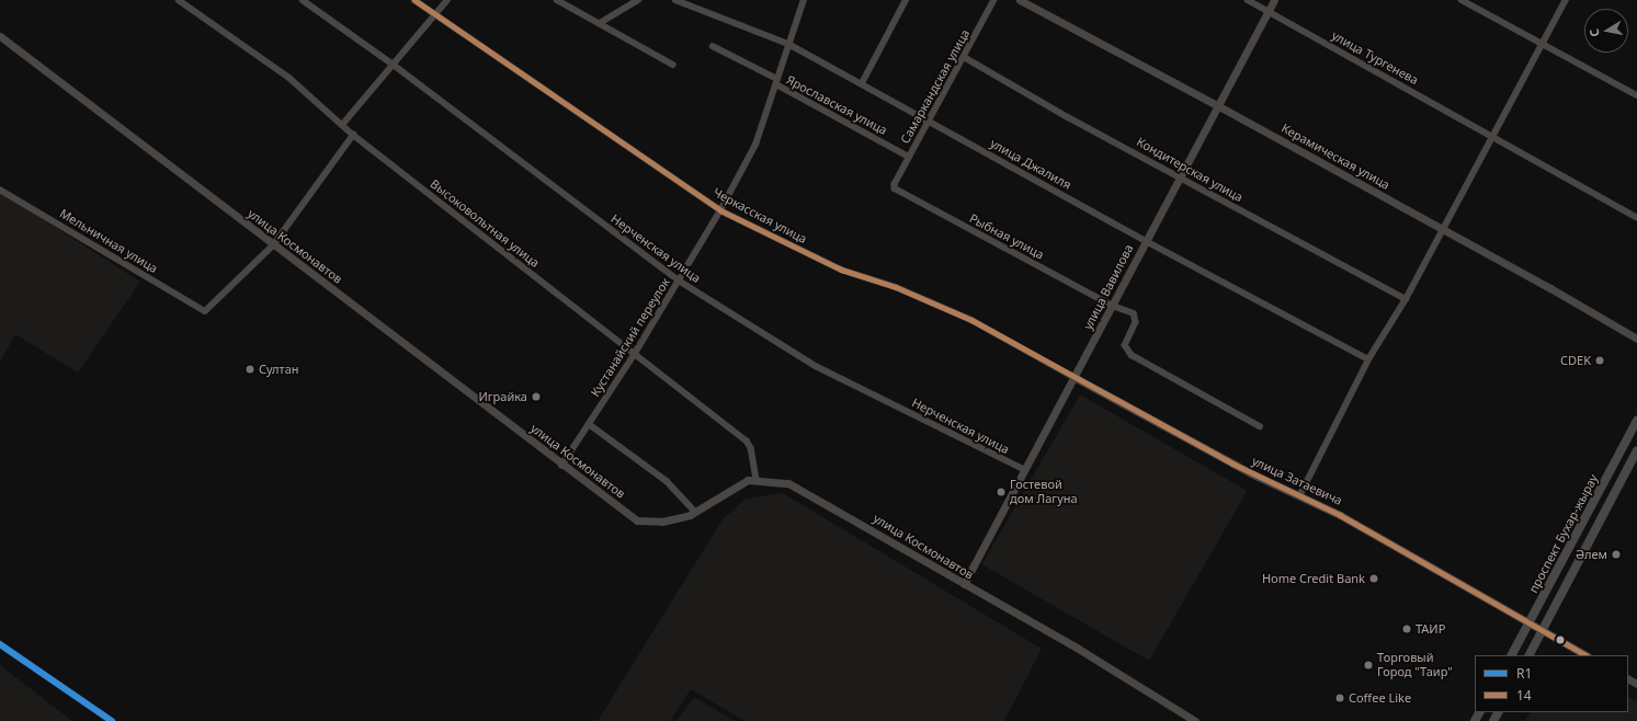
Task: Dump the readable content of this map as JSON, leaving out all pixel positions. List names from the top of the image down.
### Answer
{
  "streets": {
    "main road": ["проспект Бухар-жырау"],
    "street": [
      "улица Тургенева",
      "Самаркандская улица",
      "Ярославская улица",
      "Керамическая улица",
      "улица Джалиля",
      "Кондитерская улица",
      "Черкасская улица",
      "Высоковольтная улица",
      "Рыбная улица",
      "Мельничная улица",
      "улица Космонавтов",
      "Нерченская улица",
      "улица Вавилова",
      "Кустанайский переулок",
      "улица Затаевича"
    ]
  },
  "crossings": [
    ["улица Тургенева", "улица Вавилова"],
    ["Самаркандская улица", "Ярославская улица"],
    ["Самаркандская улица", "улица Джалиля"],
    ["Самаркандская улица", "Кондитерская улица"],
    ["Самаркандская улица", "Рыбная улица"],
    ["Ярославская улица", "Кустанайский переулок"],
    ["Керамическая улица", "улица Вавилова"],
    ["улица Джалиля", "улица Вавилова"],
    ["улица Джалиля", "Кустанайский переулок"],
    ["Кондитерская улица", "улица Вавилова"],
    ["Черкасская улица", "улица Вавилова"],
    ["Черкасская улица", "Кустанайский переулок"],
    ["Черкасская улица", "улица Затаевича"],
    ["Высоковольтная улица", "улица Космонавтов"],
    ["Высоковольтная улица", "Кустанайский переулок"],
    ["Рыбная улица", "улица Вавилова"],
    ["Мельничная улица", "улица Космонавтов"],
    ["улица Космонавтов", "улица Вавилова"],
    ["улица Космонавтов", "Кустанайский переулок"],
    ["Нерченская улица", "улица Вавилова"],
    ["Нерченская улица", "Кустанайский переулок"],
    ["улица Вавилова", "улица Затаевича"],
    ["улица Затаевича", "проспект Бухар-жырау"]
  ],
  "places": [
    "CDEK",
    "Султан",
    "Играйка",
    "Гостевой дом Лагуна",
    "Әлем",
    "Home Credit Bank",
    "ТАИР",
    "Торговый Город \"Таир\"",
    "Coffee Like"
  ],
  "lines": ["transit line 14", "transit line R1"],
  "legend": ["R1", "14"],
  "north": "left"
}
